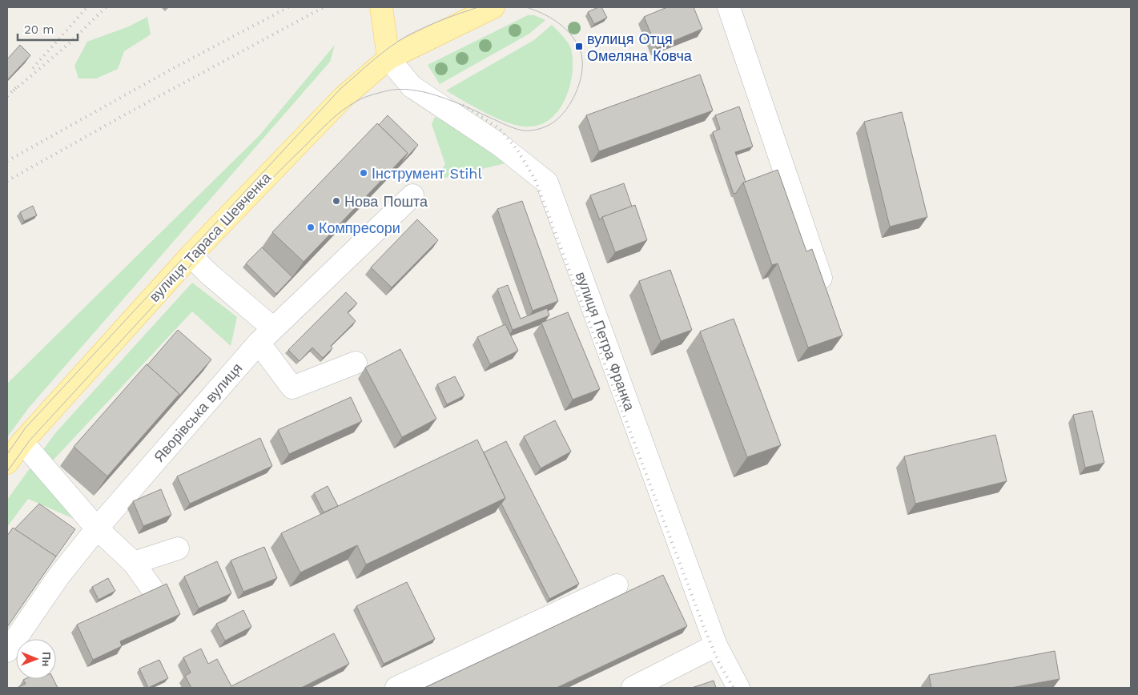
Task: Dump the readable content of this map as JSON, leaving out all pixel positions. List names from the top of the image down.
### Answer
{
  "streets": {
    "main road": ["вулиця Тараса Шевченка"],
    "street": ["вулиця Петра Франка", "Яворівська вулиця"]
  },
  "crossings": [
    ["вулиця Тараса Шевченка", "вулиця Петра Франка"]
  ],
  "places": {
    "transit": ["вулиця Отця Омеляна Ковча"],
    "other": ["Інструмент Stihl", "Нова Пошта", "Компресори"]
  },
  "scale_bar": "20 m",
  "north": "right"
}
